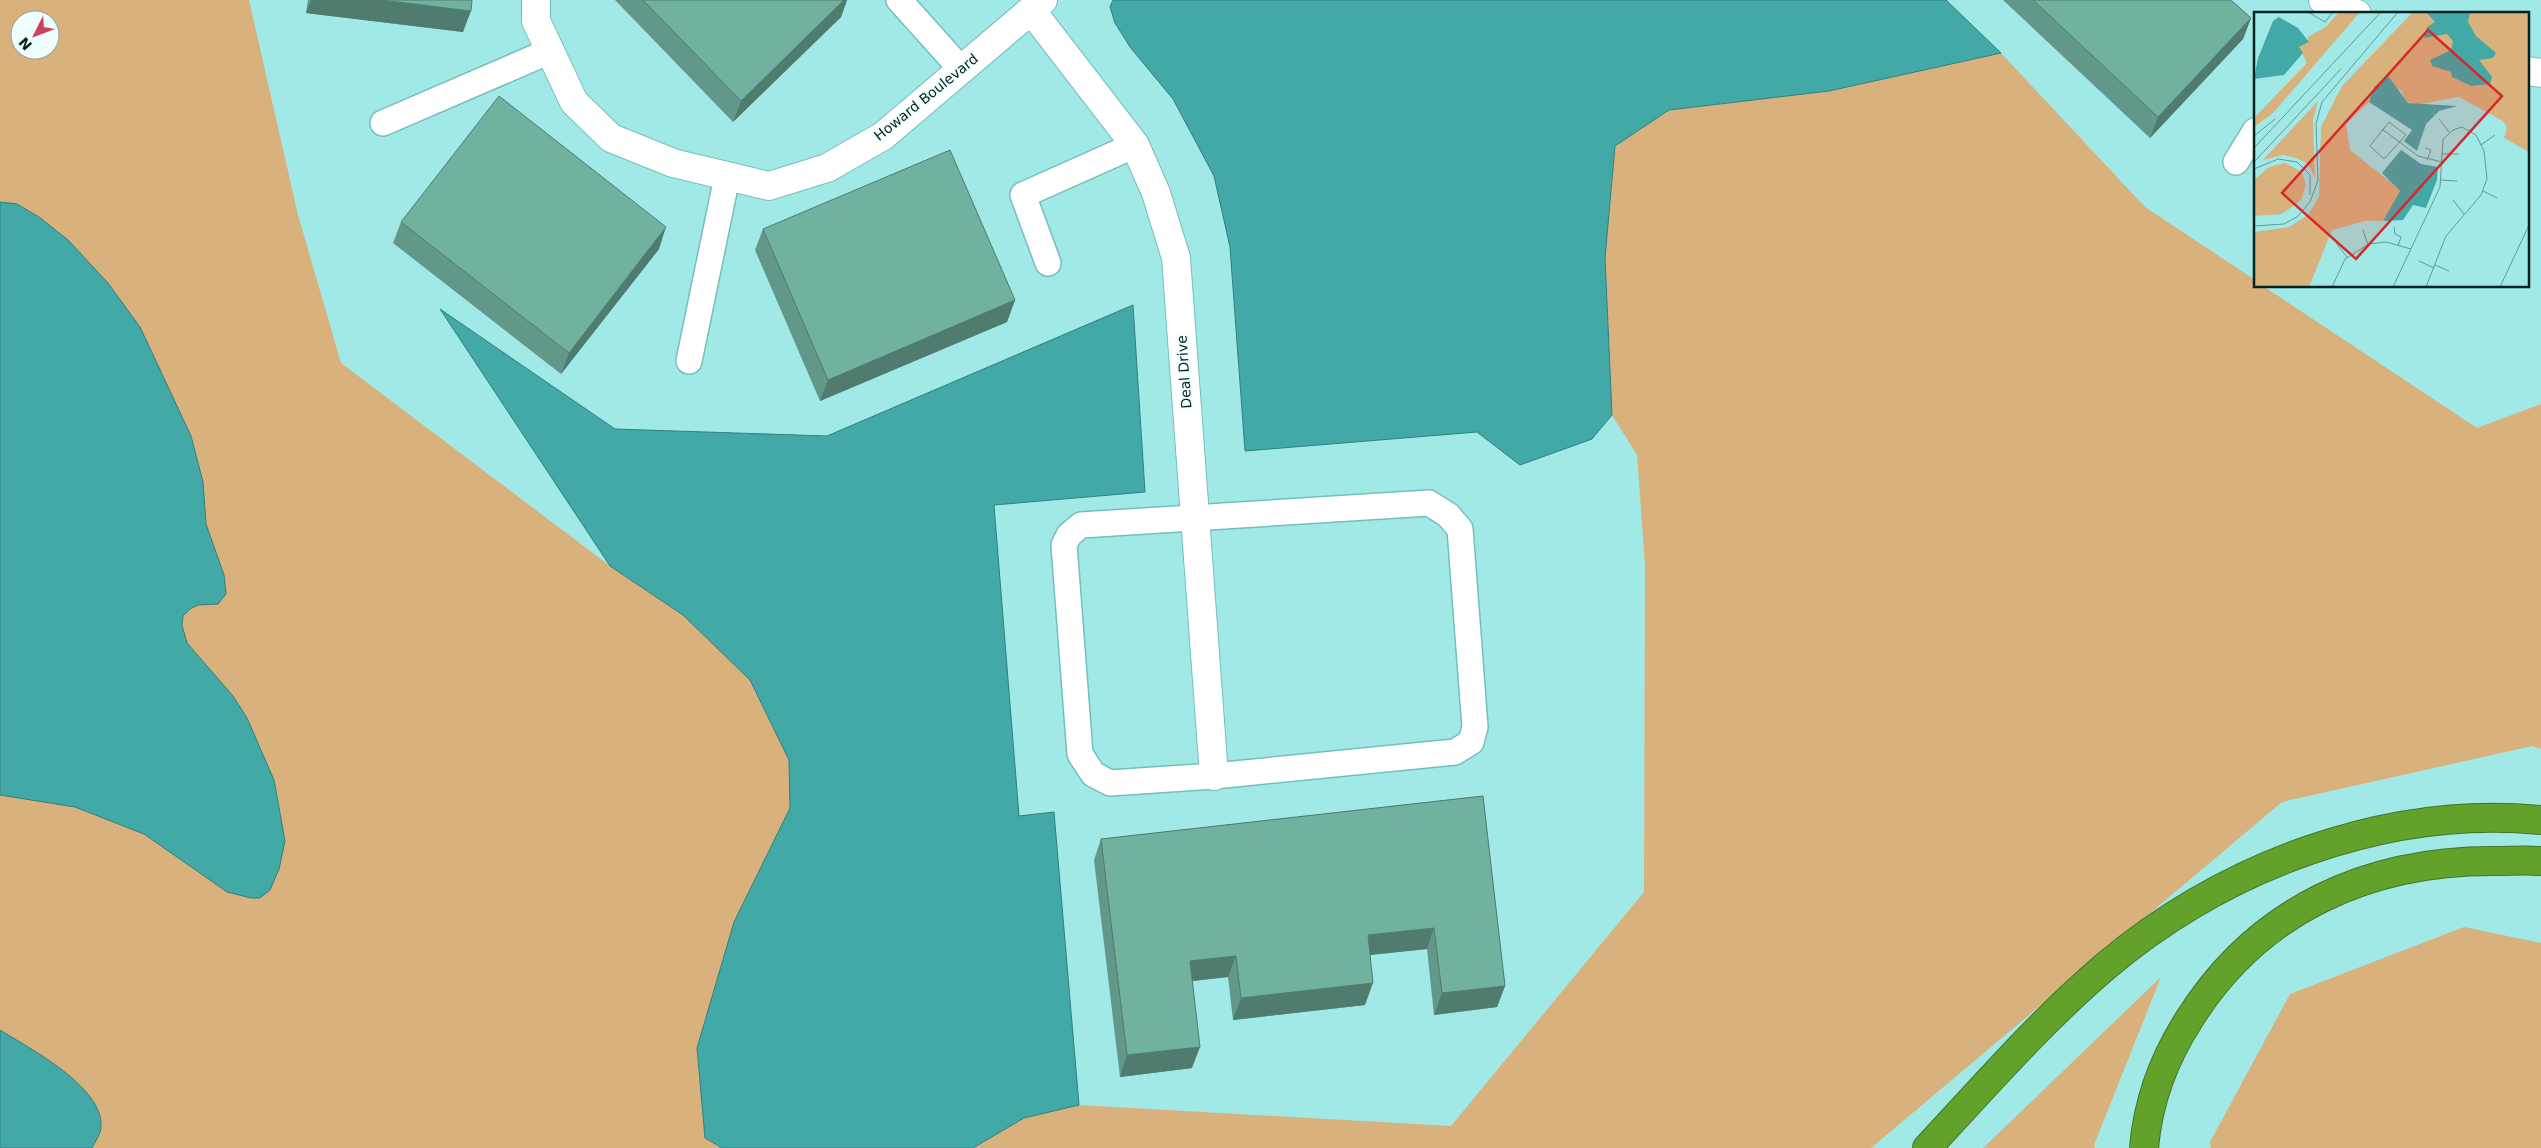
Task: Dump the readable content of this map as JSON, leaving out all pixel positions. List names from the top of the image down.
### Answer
{
  "streets": {
    "street": ["Howard Boulevard", "Deal Drive"]
  },
  "crossings": [
    ["Howard Boulevard", "Deal Drive"]
  ],
  "north": "bottom left"
}
